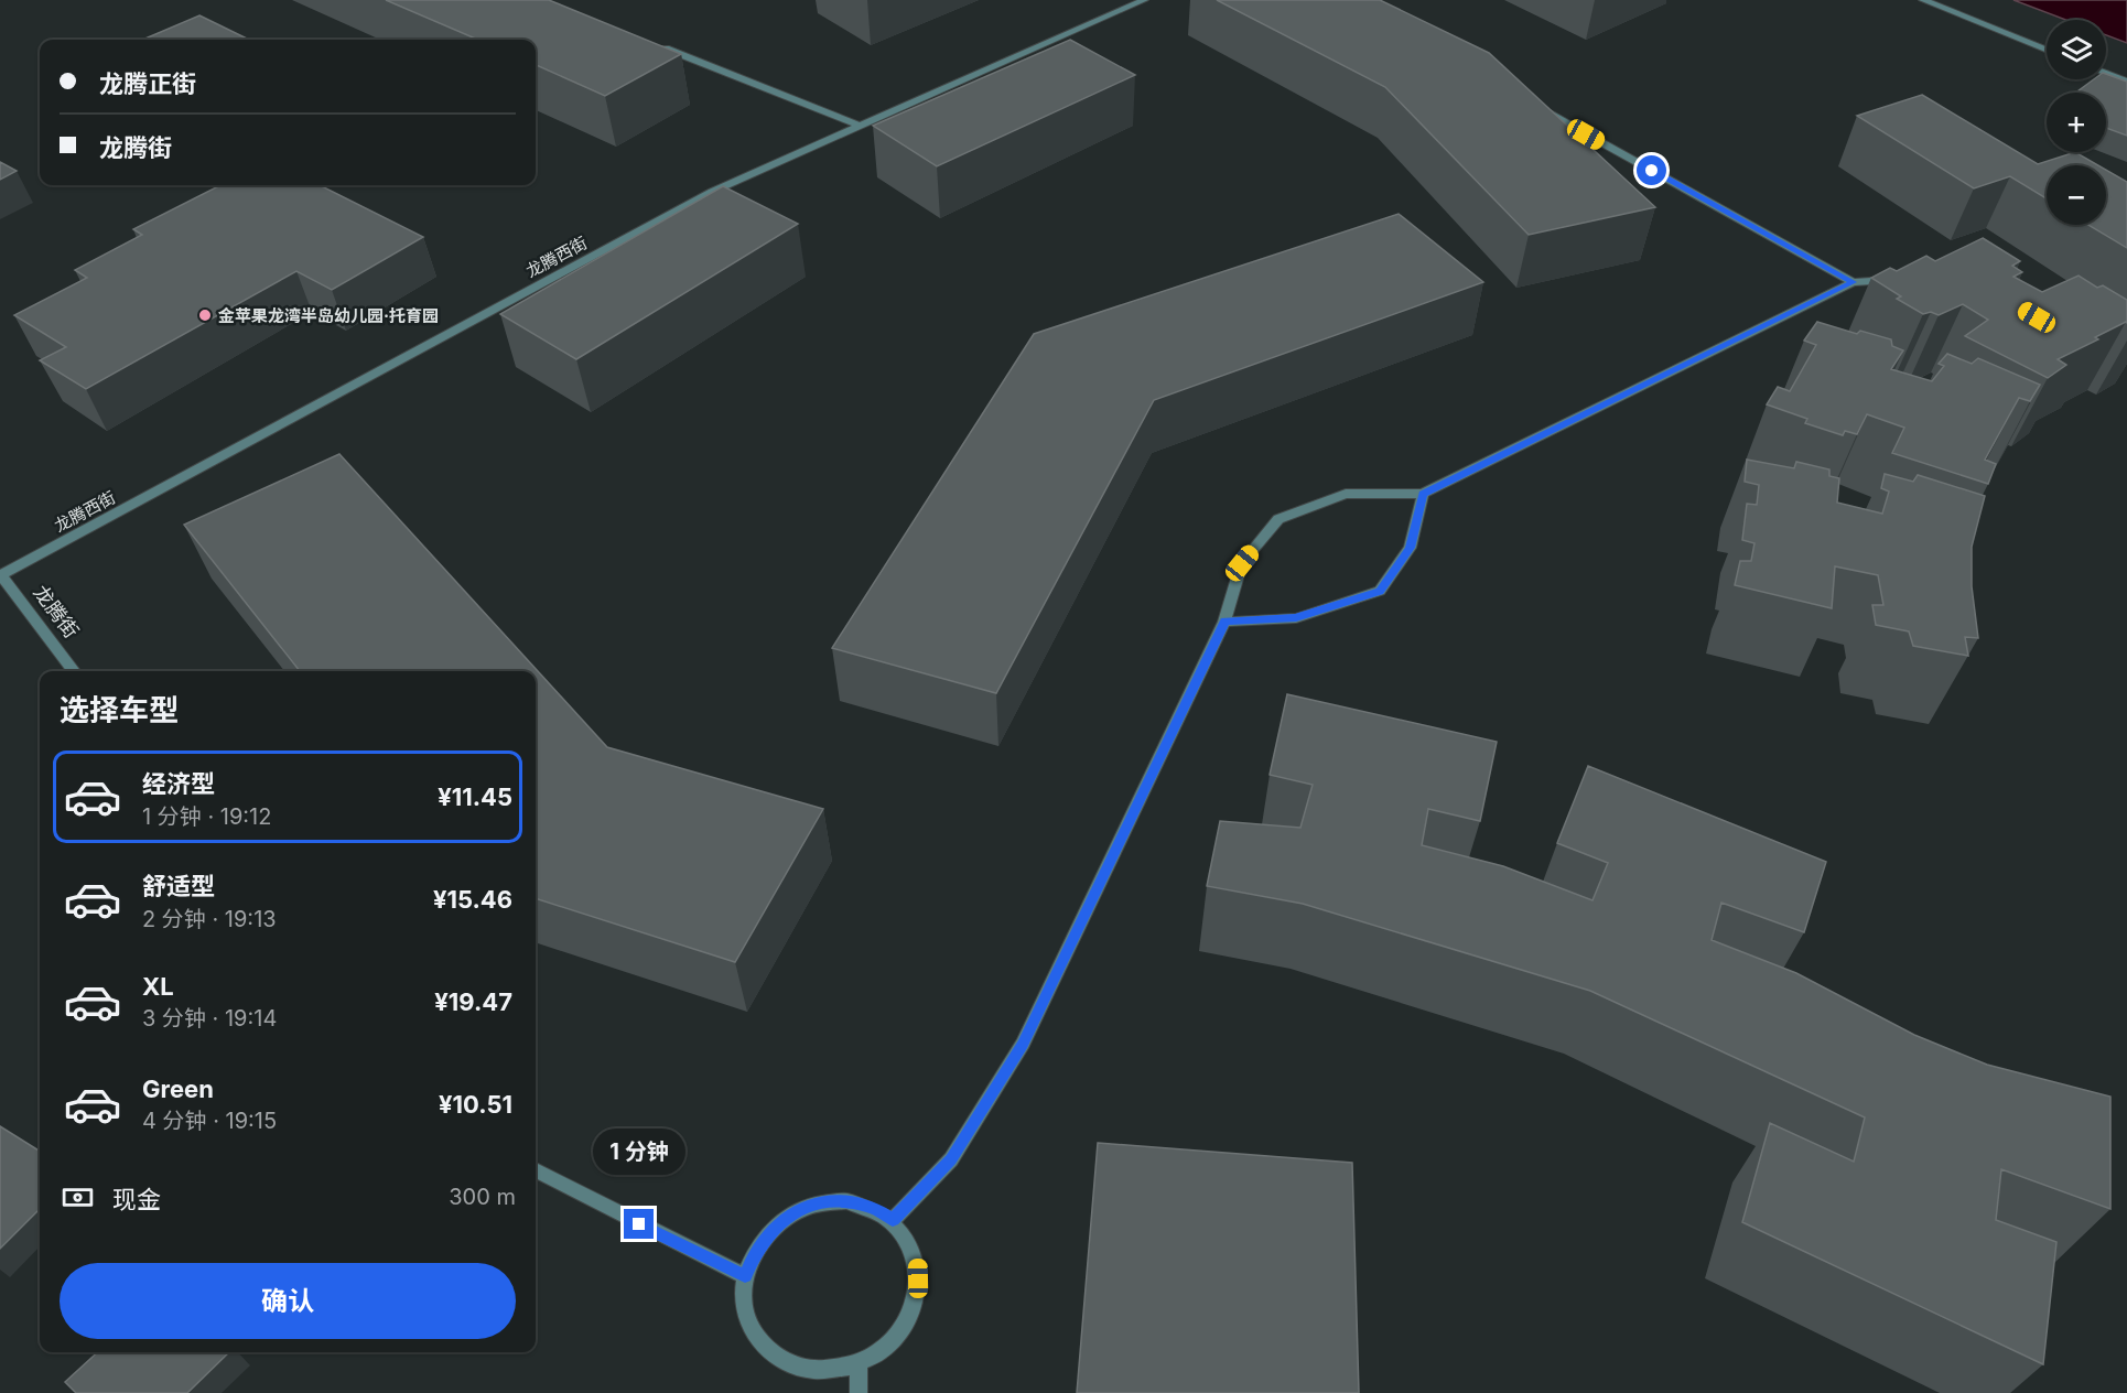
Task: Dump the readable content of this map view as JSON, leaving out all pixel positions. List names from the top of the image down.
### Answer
{
  "streets": {
    "street": ["龙腾西街", "龙腾街"]
  },
  "crossings": [
    ["龙腾西街", "龙腾街"]
  ],
  "places": ["金苹果龙湾半岛幼儿园·托育园"],
  "page": {
    "map_buttons": ["+", "−"],
    "banner": ["龙腾正街", "龙腾街"],
    "heading": "选择车型",
    "list": [
      {
        "name": "经济型",
        "note": "1 分钟 · 19:12",
        "value": "¥11.45"
      },
      {
        "name": "舒适型",
        "note": "2 分钟 · 19:13",
        "value": "¥15.46"
      },
      {
        "name": "XL",
        "note": "3 分钟 · 19:14",
        "value": "¥19.47"
      },
      {
        "name": "Green",
        "note": "4 分钟 · 19:15",
        "value": "¥10.51"
      }
    ],
    "bubble": "1 分钟",
    "pay": ["现金", "300 m"],
    "buttons": "确认"
  }
}
